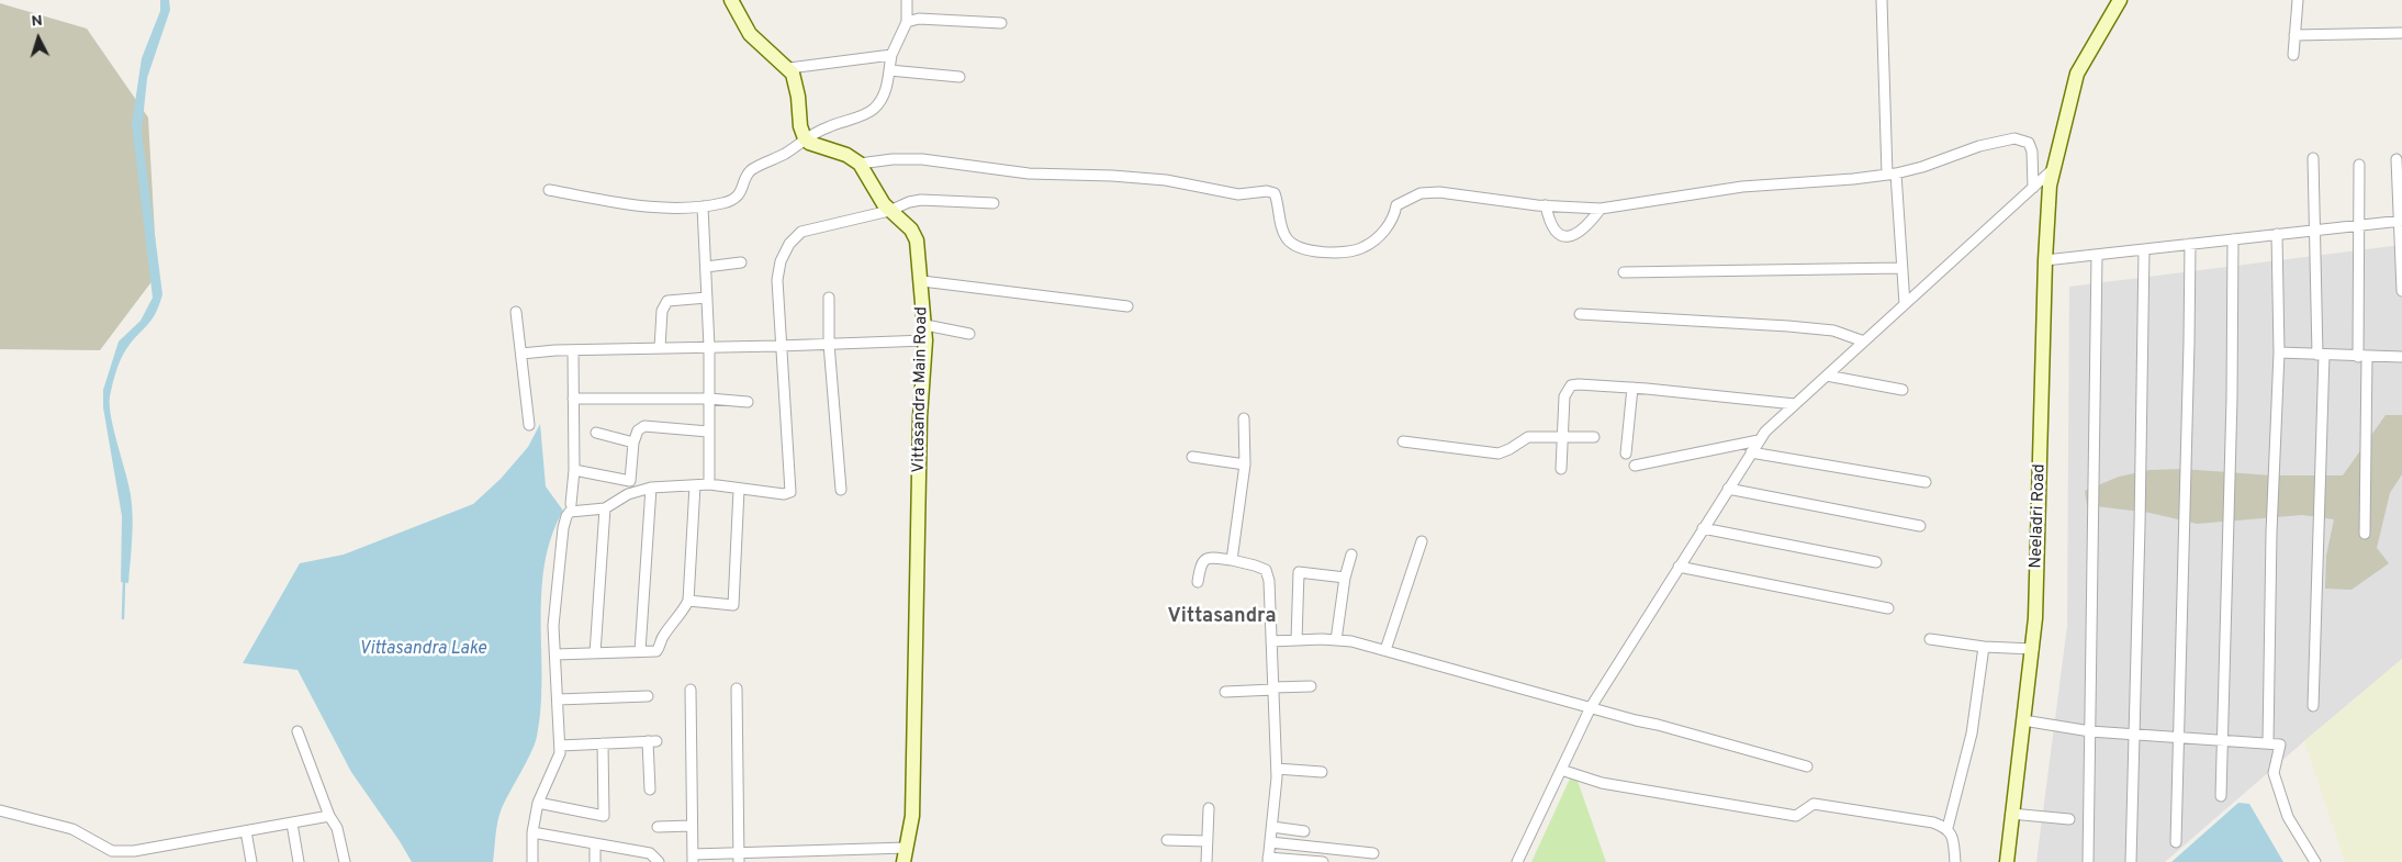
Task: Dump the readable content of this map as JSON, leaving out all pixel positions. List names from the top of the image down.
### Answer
{
  "streets": {
    "street": ["Vittasandra Main Road", "Neeladri Road"]
  },
  "districts": ["Vittasandra"],
  "water": ["Vittasandra Lake"],
  "north": "top"
}
